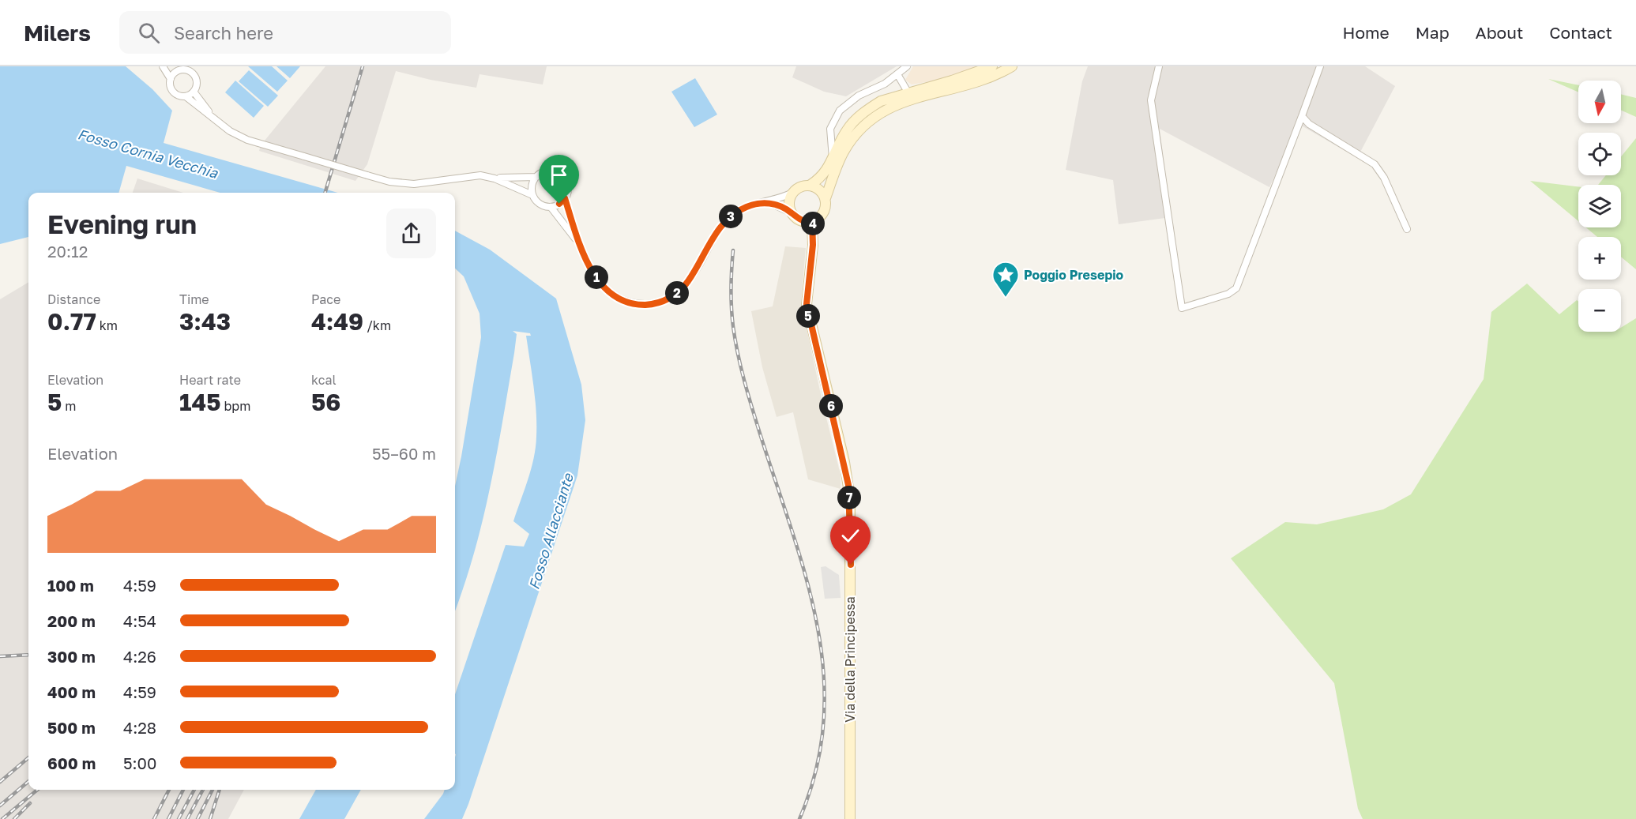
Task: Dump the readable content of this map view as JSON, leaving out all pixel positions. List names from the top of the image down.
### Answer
{
  "streets": {
    "main road": ["Via della Principessa"]
  },
  "water": ["Fosso Cornia Vecchia", "Fosso Allacciante"],
  "places": {
    "place": ["Poggio Presepio"]
  },
  "north": "bottom",
  "page": {
    "header": "Milers",
    "search": "Search here",
    "nav": [
      "Home",
      "Map",
      "About",
      "Contact"
    ],
    "map_buttons": ["+", "−"],
    "heading": ["Evening run", "20:12"],
    "pins": [
      "3",
      "4",
      "1",
      "2",
      "5",
      "6",
      "7"
    ],
    "stats": [
      ["Distance", "0.77 km"],
      ["Time", "3:43"],
      ["Pace", "4:49 /km"],
      ["Elevation", "5 m"],
      ["Heart rate", "145 bpm"],
      ["kcal", "56"]
    ],
    "chart": ["Elevation", "55–60 m"],
    "list": [
      {
        "name": "100 m",
        "note": "4:59"
      },
      {
        "name": "200 m",
        "note": "4:54"
      },
      {
        "name": "300 m",
        "note": "4:26"
      },
      {
        "name": "400 m",
        "note": "4:59"
      },
      {
        "name": "500 m",
        "note": "4:28"
      },
      {
        "name": "600 m",
        "note": "5:00"
      }
    ]
  }
}
